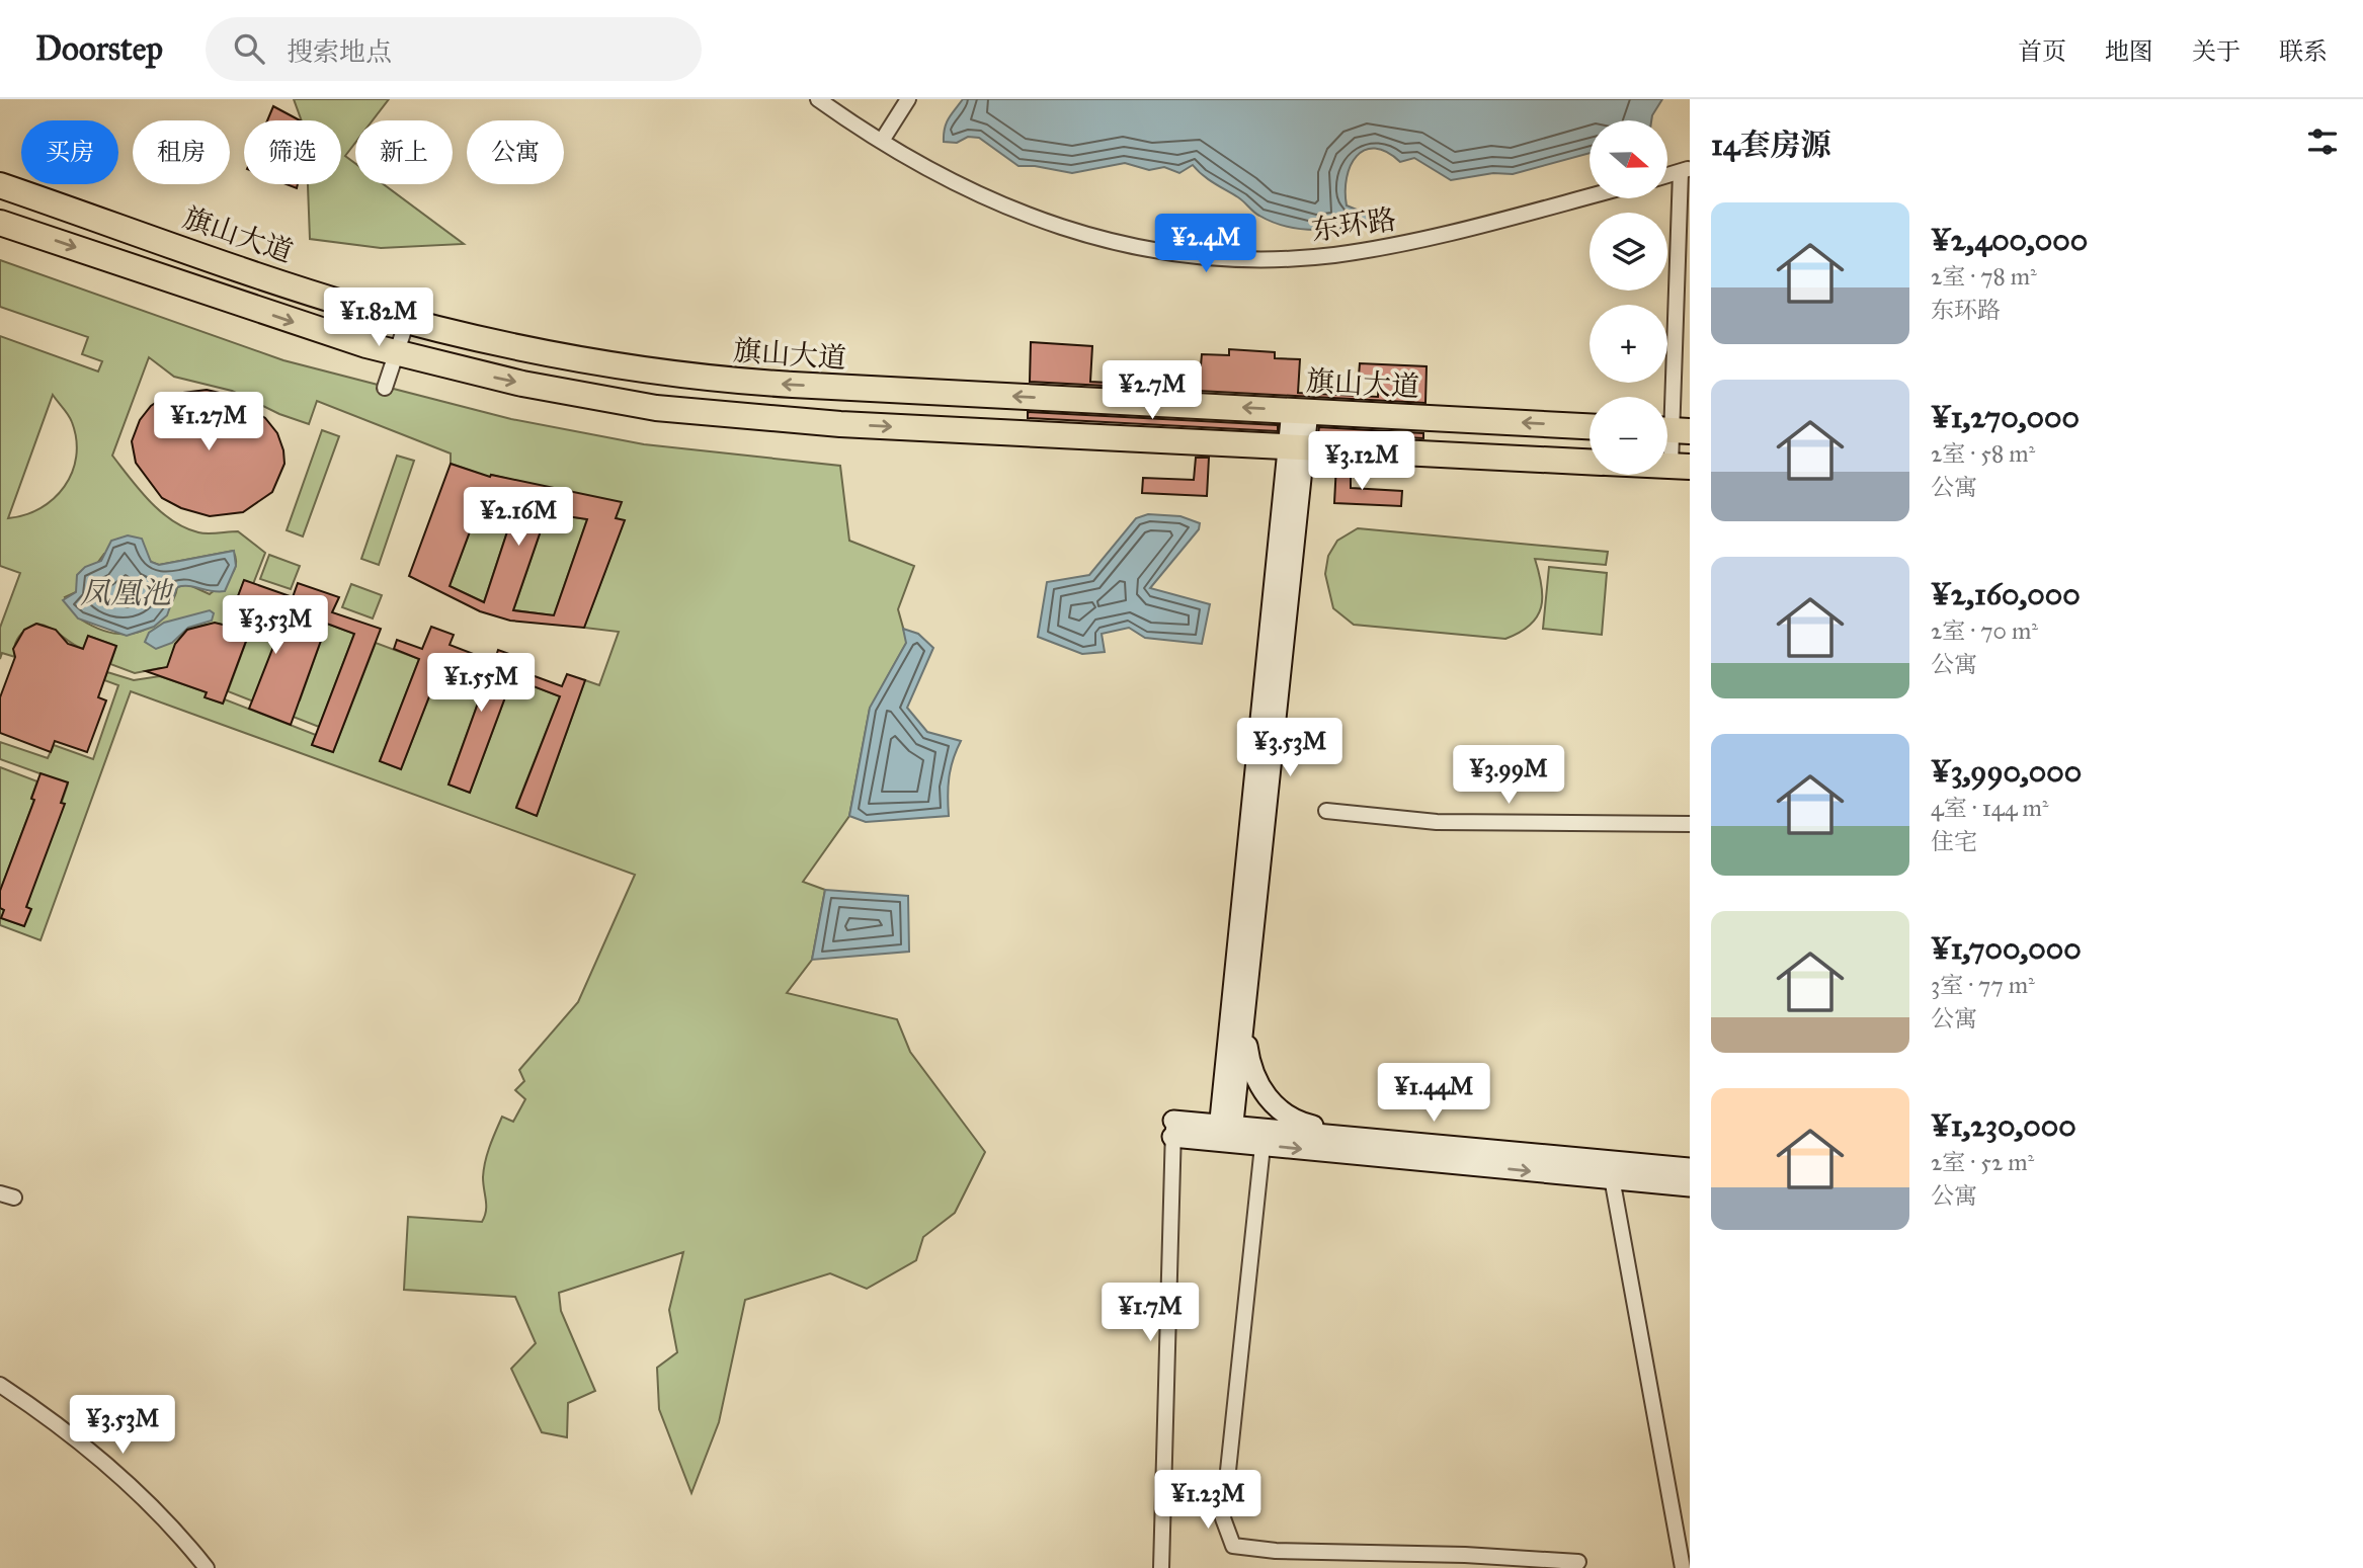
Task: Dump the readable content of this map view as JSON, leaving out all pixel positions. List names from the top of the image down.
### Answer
{
  "streets": {
    "highway": ["旗山大道"],
    "street": ["东环路"]
  },
  "water": ["凤凰池"],
  "north": "right",
  "page": {
    "header": "Doorstep",
    "search": "搜索地点",
    "nav": [
      "首页",
      "地图",
      "关于",
      "联系"
    ],
    "heading": "14套房源",
    "map_buttons": ["+", "−"],
    "chip": [
      "买房",
      "租房",
      "筛选",
      "新上",
      "公寓"
    ],
    "list": [
      {
        "name": "¥2,400,000",
        "note": "2室 · 78 m² · 东环路"
      },
      {
        "name": "¥1,270,000",
        "note": "2室 · 58 m² · 公寓"
      },
      {
        "name": "¥2,160,000",
        "note": "2室 · 70 m² · 公寓"
      },
      {
        "name": "¥3,990,000",
        "note": "4室 · 144 m² · 住宅"
      },
      {
        "name": "¥1,700,000",
        "note": "3室 · 77 m² · 公寓"
      },
      {
        "name": "¥1,230,000",
        "note": "2室 · 52 m² · 公寓"
      }
    ],
    "price": [
      "¥2.4M",
      "¥1.82M",
      "¥2.7M",
      "¥1.27M",
      "¥3.12M",
      "¥2.16M",
      "¥3.53M",
      "¥1.55M",
      "¥3.53M",
      "¥3.99M",
      "¥1.44M",
      "¥1.7M",
      "¥3.53M",
      "¥1.23M"
    ]
  }
}
